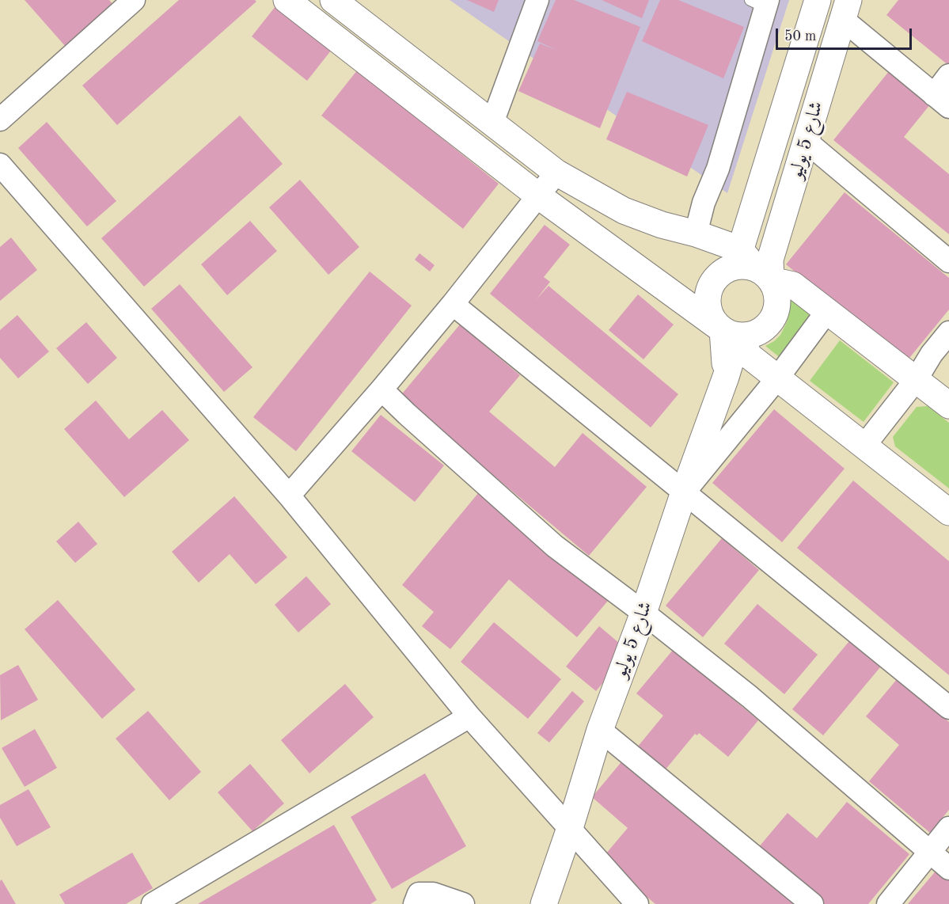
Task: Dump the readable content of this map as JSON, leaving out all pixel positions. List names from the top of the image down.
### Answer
{
  "streets": {
    "street": ["شارع 5 يوليو"]
  },
  "scale_bar": "50 m"
}
